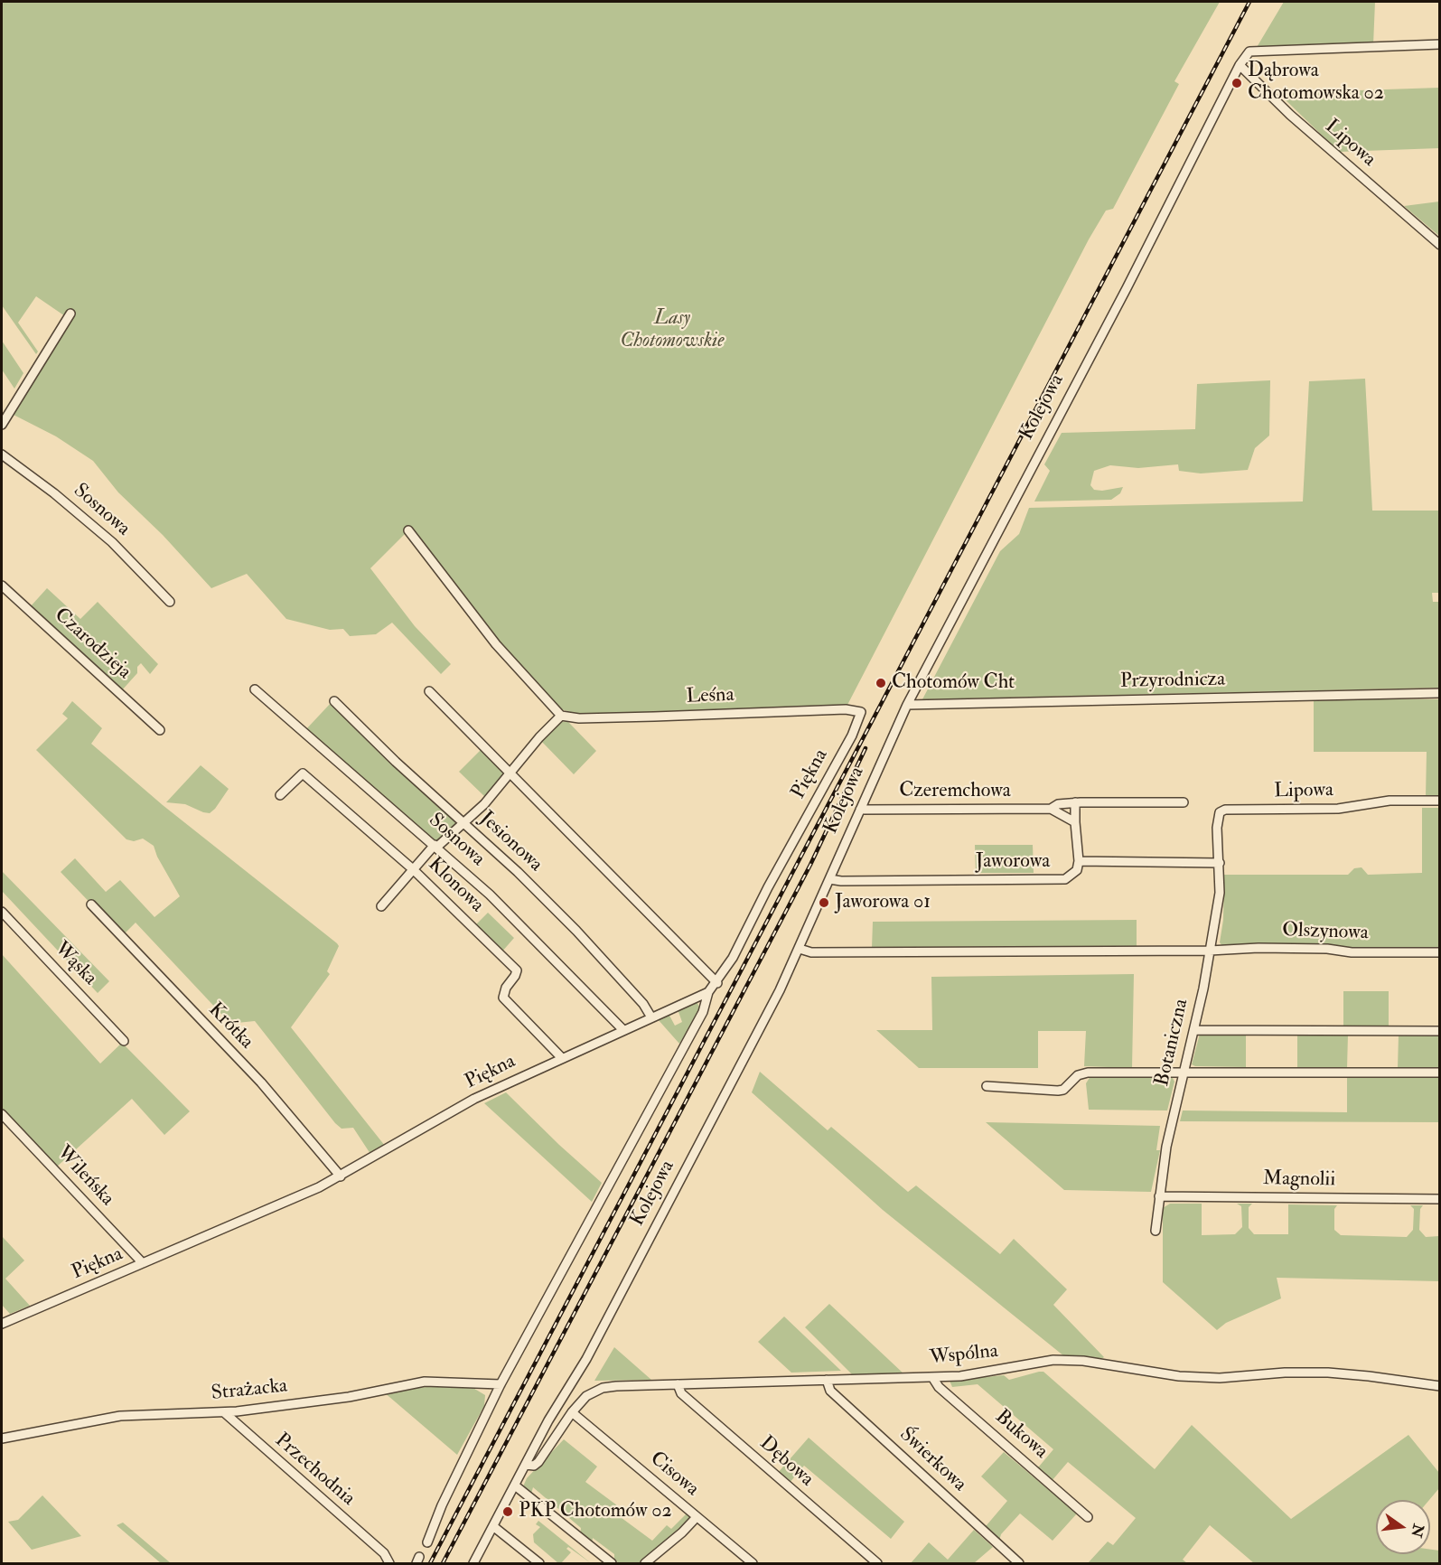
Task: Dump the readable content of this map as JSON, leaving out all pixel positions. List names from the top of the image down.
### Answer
{
  "streets": {
    "street": [
      "Lipowa",
      "Kolejowa",
      "Sosnowa",
      "Czarodzieja",
      "Przyrodnicza",
      "Leśna",
      "Piękna",
      "Czeremchowa",
      "Jesionowa",
      "Jaworowa",
      "Klonowa",
      "Olszynowa",
      "Wąska",
      "Krótka",
      "Botaniczna",
      "Wileńska",
      "Magnolii",
      "Wspólna",
      "Strażacka",
      "Bukowa",
      "Świerkowa",
      "Dębowa",
      "Przechodnia",
      "Cisowa"
    ]
  },
  "crossings": [
    ["Lipowa", "Kolejowa"],
    ["Lipowa", "Jaworowa"],
    ["Lipowa", "Botaniczna"],
    ["Kolejowa", "Przyrodnicza"],
    ["Kolejowa", "Czeremchowa"],
    ["Kolejowa", "Jaworowa"],
    ["Kolejowa", "Olszynowa"],
    ["Kolejowa", "Wspólna"],
    ["Sosnowa", "Piękna"],
    ["Leśna", "Piękna"],
    ["Piękna", "Jesionowa"],
    ["Piękna", "Klonowa"],
    ["Piękna", "Krótka"],
    ["Piękna", "Wileńska"],
    ["Jaworowa", "Botaniczna"],
    ["Olszynowa", "Botaniczna"],
    ["Botaniczna", "Magnolii"],
    ["Wspólna", "Bukowa"],
    ["Wspólna", "Świerkowa"],
    ["Wspólna", "Dębowa"],
    ["Wspólna", "Cisowa"],
    ["Strażacka", "Przechodnia"]
  ],
  "parks": ["Lasy Chotomowskie"],
  "places": [
    "Dąbrowa Chotomowska 02",
    "Chotomów Cht",
    "Jaworowa 01",
    "PKP Chotomów 02"
  ],
  "north": "right"
}
